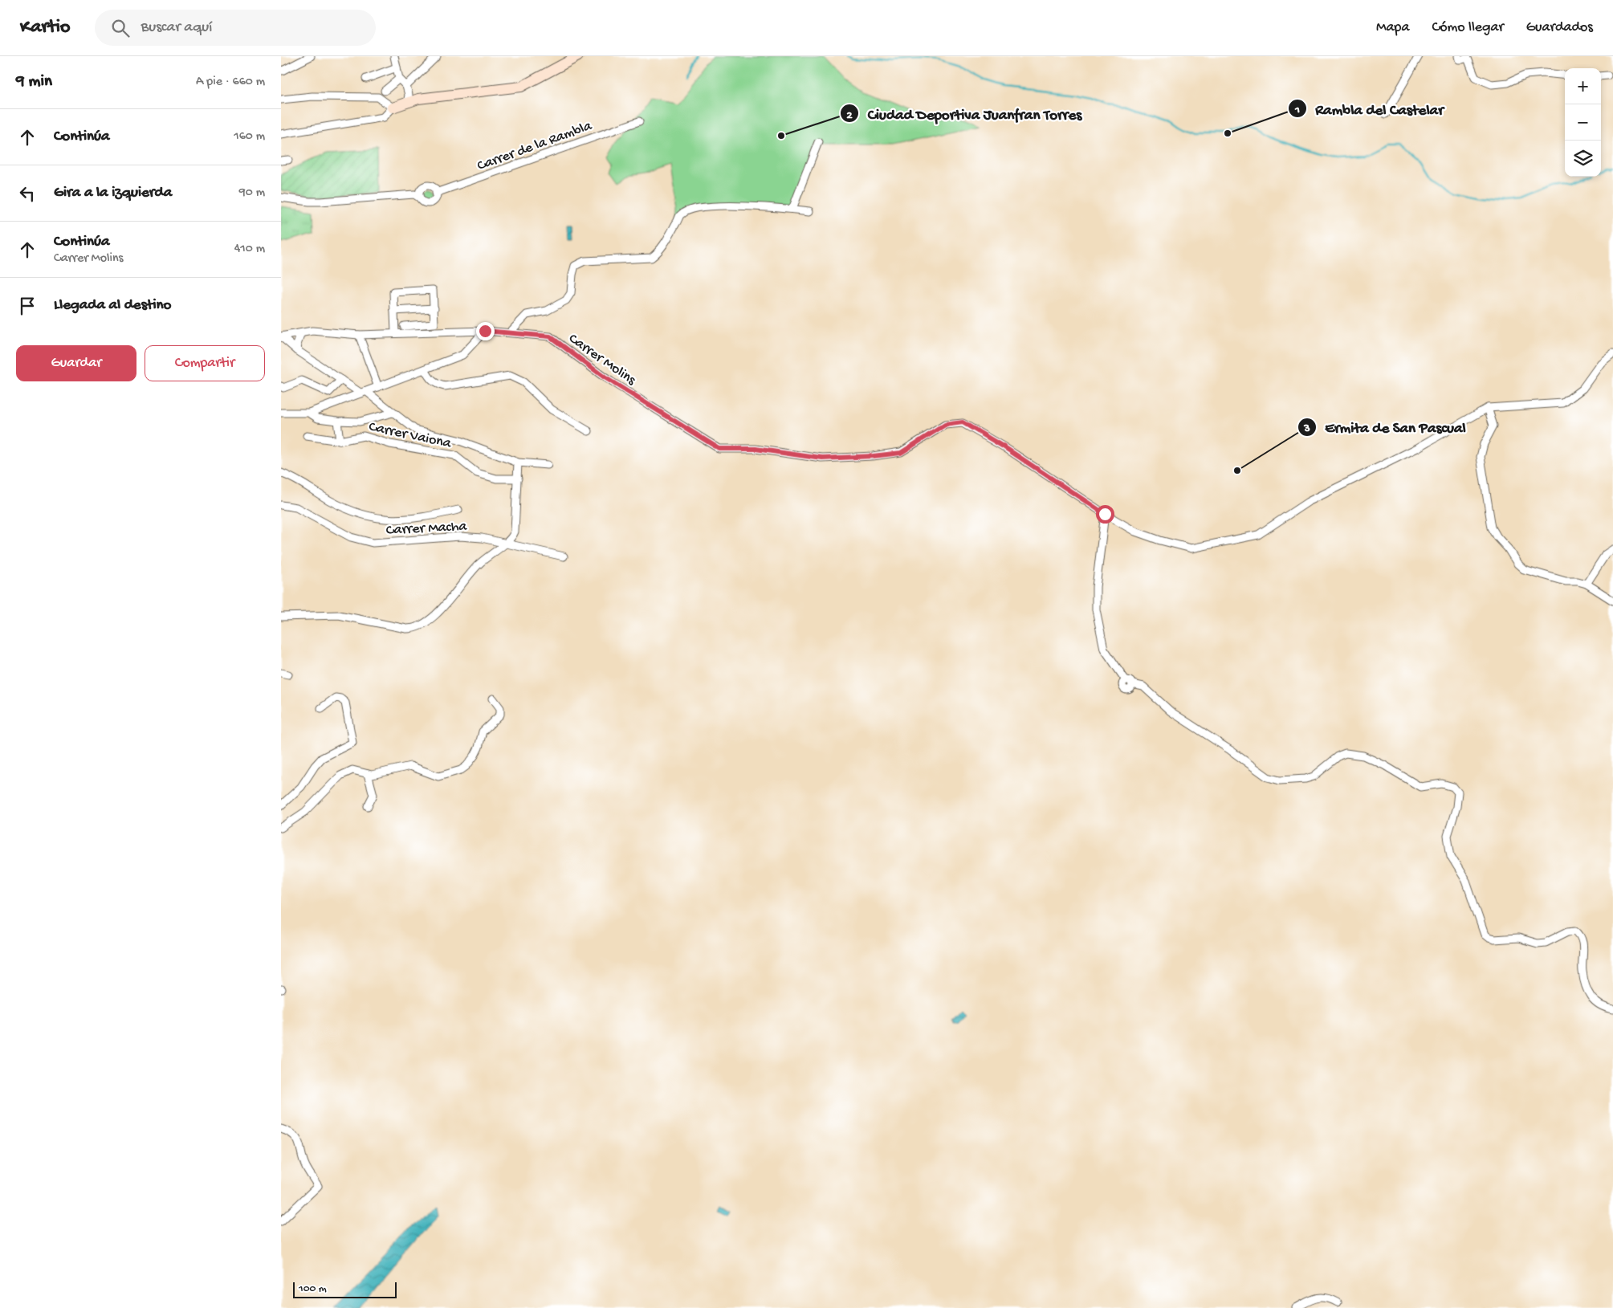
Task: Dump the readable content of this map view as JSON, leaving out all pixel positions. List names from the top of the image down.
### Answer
{
  "streets": {
    "street": [
      "Carrer de la Rambla",
      "Carrer Molins",
      "Carrer Vaiona",
      "Carrer Macha"
    ]
  },
  "crossings": [
    ["Carrer Molins", "Carrer Vaiona"]
  ],
  "places": ["Rambla del Castelar", "Ciudad Deportiva Juanfran Torres", "Ermita de San Pascual"],
  "scale_bar": "100 m",
  "page": {
    "header": "Kartio",
    "search": "Buscar aquí",
    "nav": ["Mapa", "Cómo llegar", "Guardados"],
    "heading": ["9 min", "A pie · 660 m"],
    "map_buttons": ["+", "−"],
    "list": [
      ["Continúa", "160 m"],
      ["Gira a la izquierda", "90 m"],
      ["Continúa", "Carrer Molins", "410 m"],
      "Llegada al destino"
    ],
    "buttons": ["Guardar", "Compartir"],
    "scale": "100 m"
  }
}
